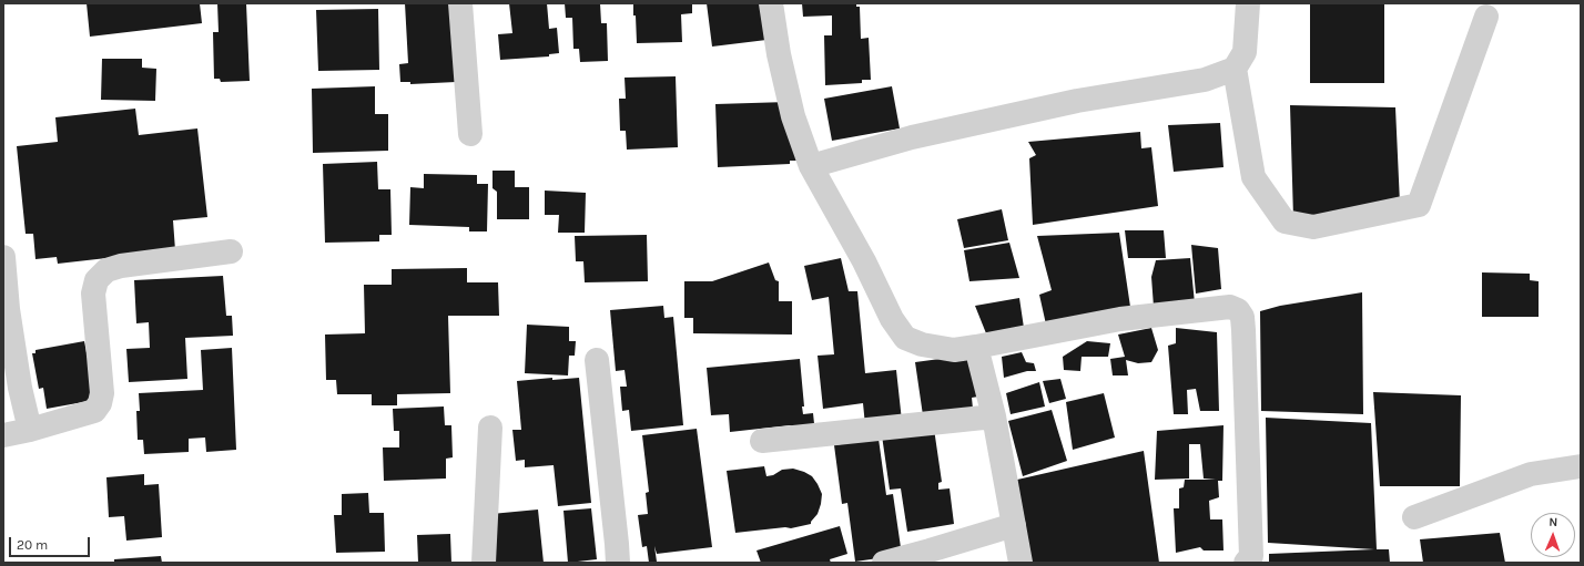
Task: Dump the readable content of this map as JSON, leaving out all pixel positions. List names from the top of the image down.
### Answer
{
  "scale_bar": "20 m",
  "north": "top"
}
